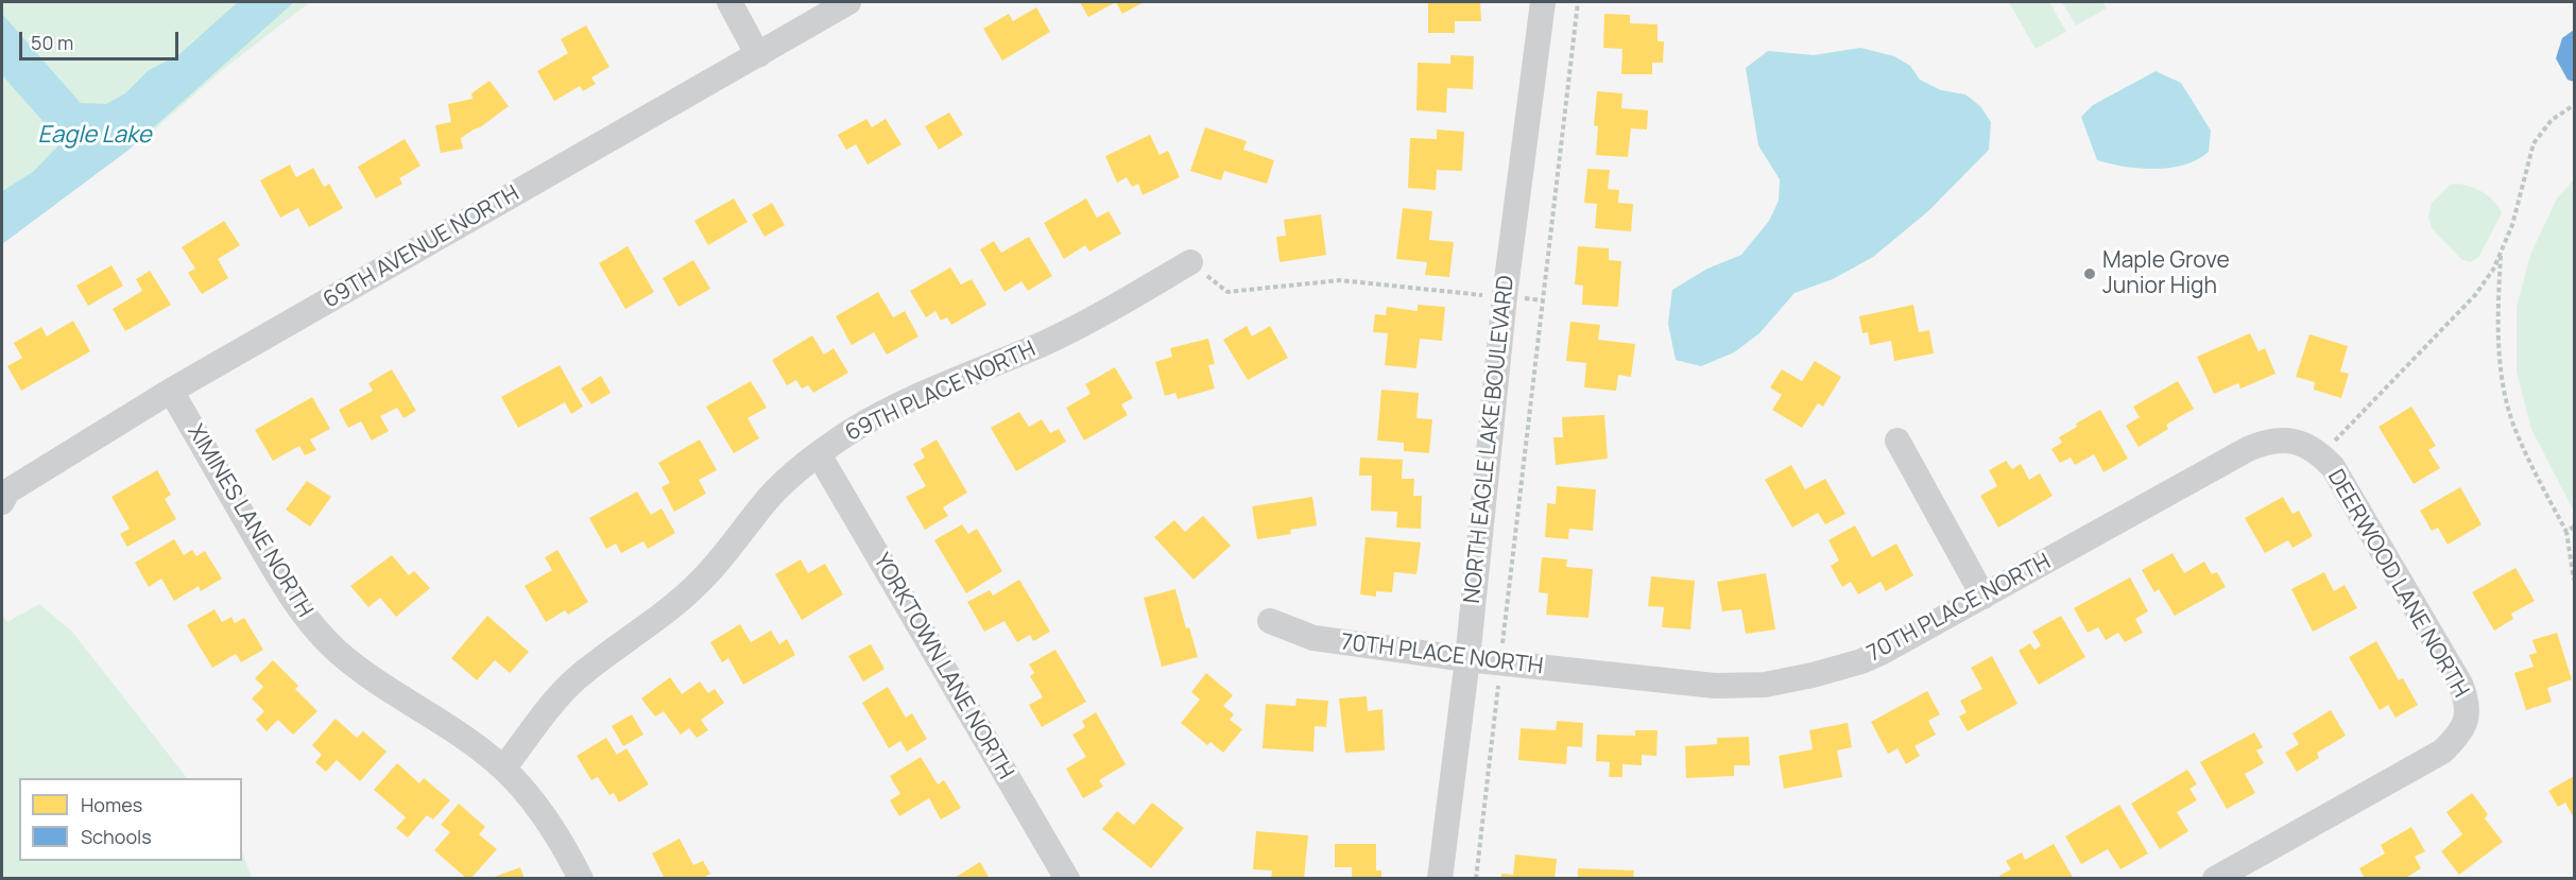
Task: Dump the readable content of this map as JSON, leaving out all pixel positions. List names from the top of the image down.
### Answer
{
  "streets": {
    "street": [
      "69TH AVENUE NORTH",
      "69TH PLACE NORTH",
      "NORTH EAGLE LAKE BOULEVARD",
      "XIMINES LANE NORTH",
      "DEERWOOD LANE NORTH",
      "70TH PLACE NORTH",
      "YORKTOWN LANE NORTH"
    ]
  },
  "crossings": [
    ["69TH AVENUE NORTH", "XIMINES LANE NORTH"],
    ["69TH PLACE NORTH", "XIMINES LANE NORTH"],
    ["69TH PLACE NORTH", "YORKTOWN LANE NORTH"],
    ["NORTH EAGLE LAKE BOULEVARD", "70TH PLACE NORTH"],
    ["DEERWOOD LANE NORTH", "70TH PLACE NORTH"]
  ],
  "water": ["Eagle Lake"],
  "places": ["Maple Grove Junior High"],
  "legend": ["Homes", "Schools"],
  "scale_bar": "50 m"
}
